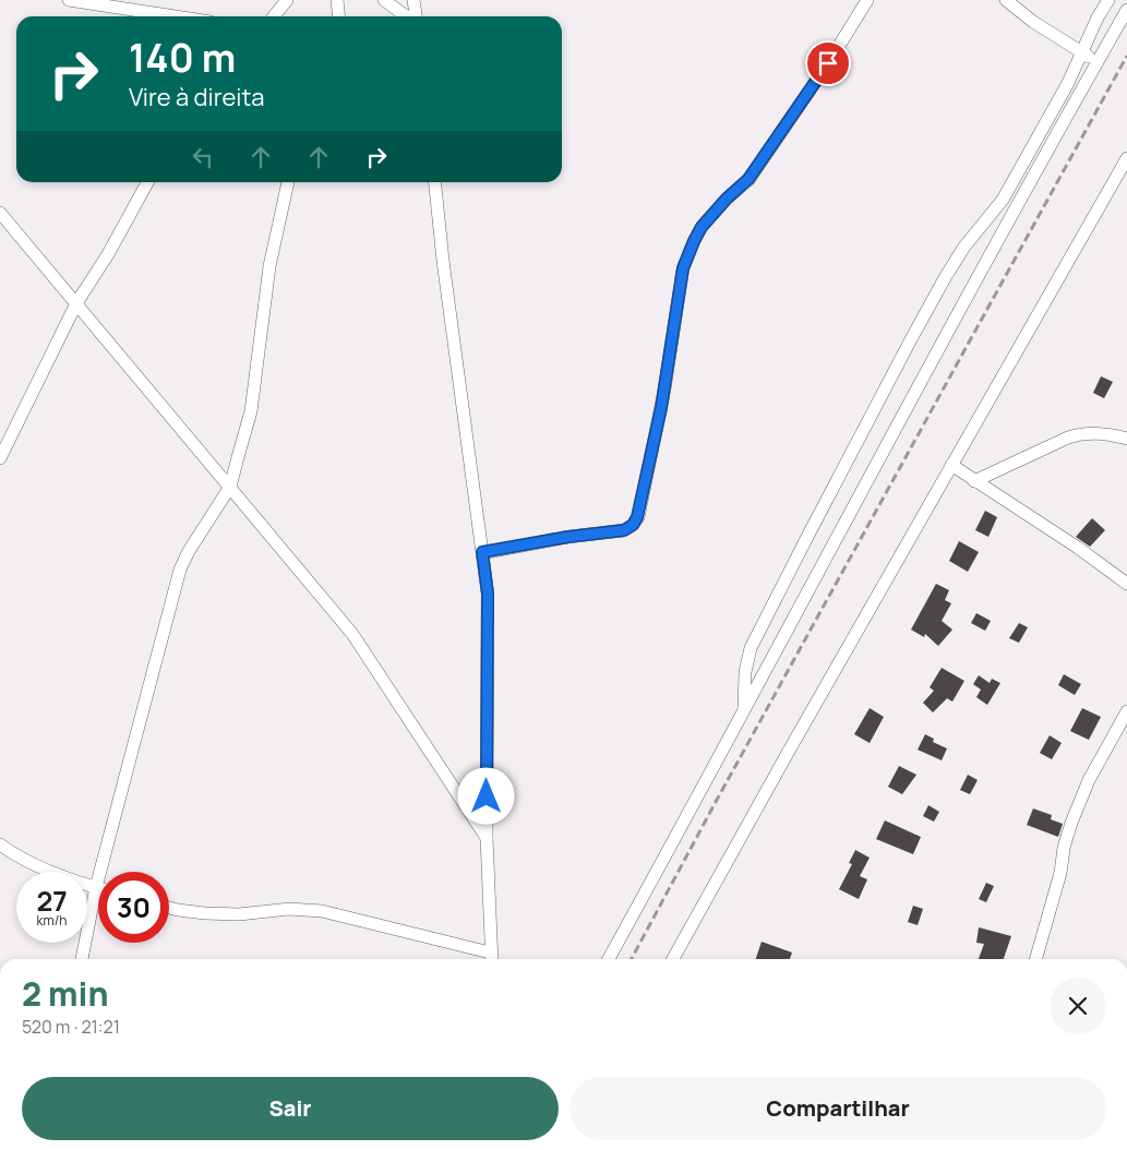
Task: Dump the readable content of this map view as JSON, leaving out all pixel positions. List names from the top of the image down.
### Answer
{
  "page": {
    "turn": ["140 m", "Vire à direita"],
    "speed": "27 km/h",
    "limit": "30",
    "heading": ["2 min", "520 m · 21:21"],
    "buttons": ["Sair", "Compartilhar"]
  }
}
